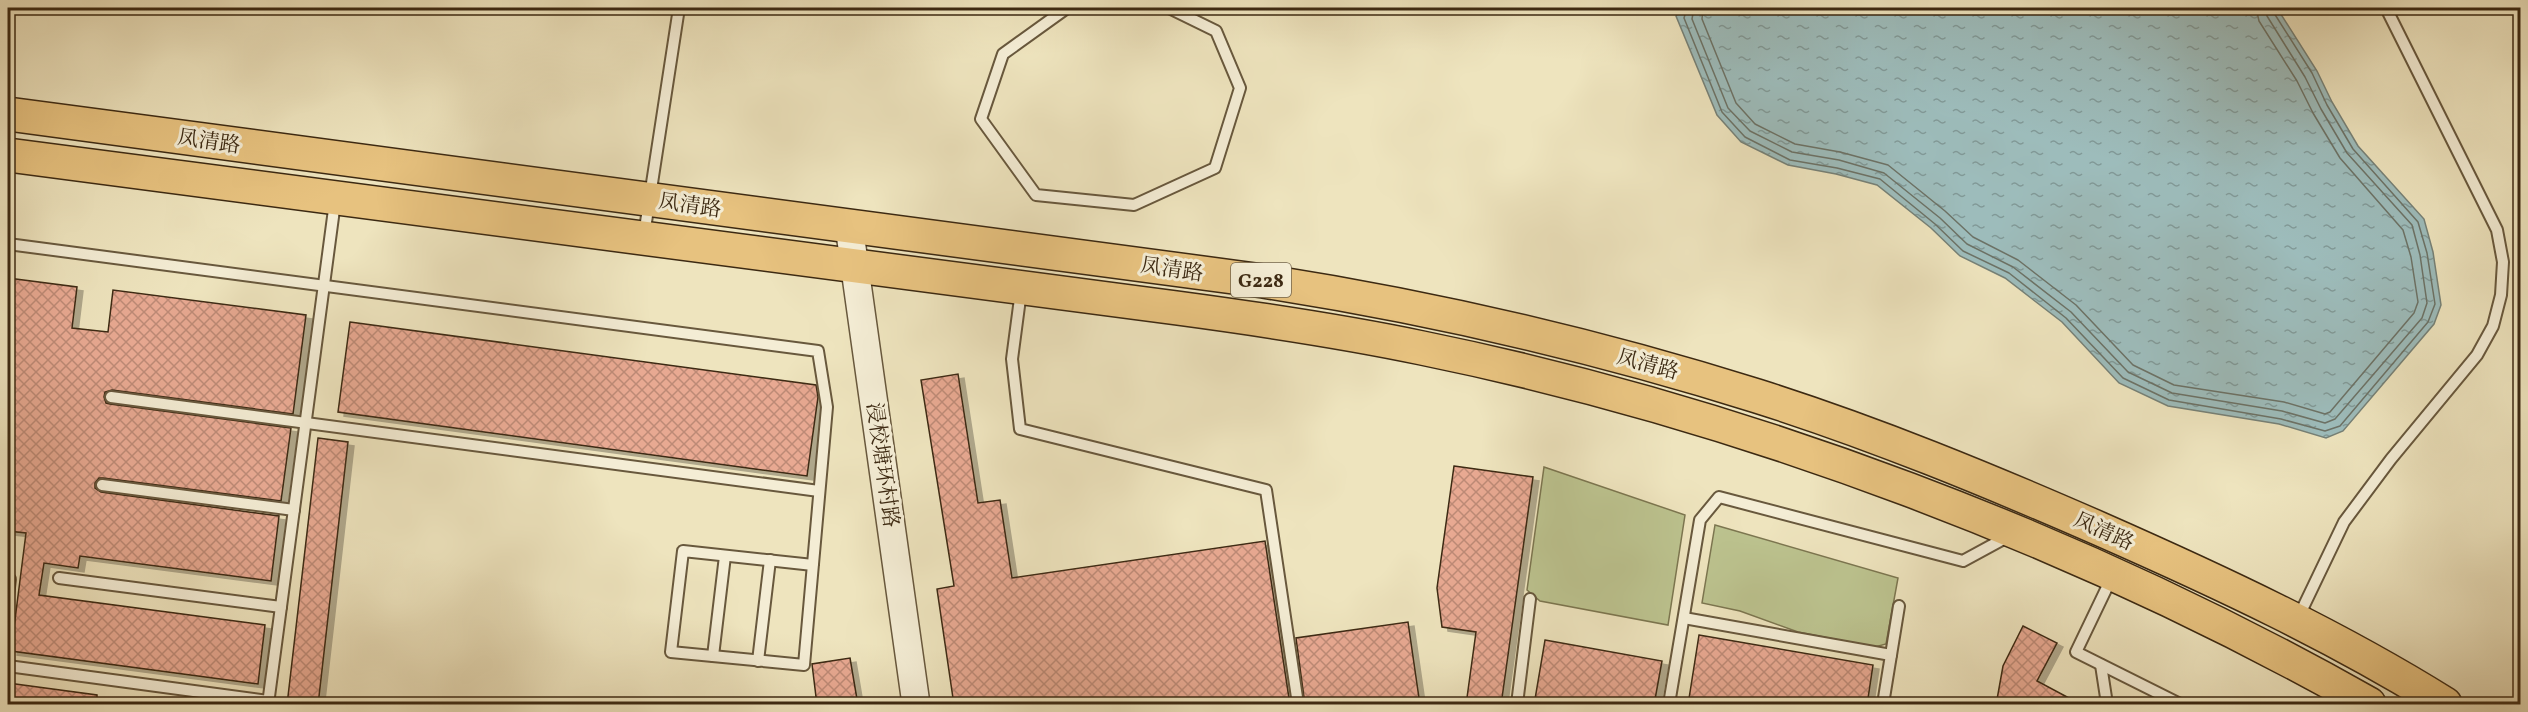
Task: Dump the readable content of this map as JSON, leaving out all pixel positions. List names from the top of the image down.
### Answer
{
  "streets": {
    "highway": ["凤清路", "G228"],
    "street": ["浸校塘环村路"]
  },
  "crossings": [
    ["凤清路", "浸校塘环村路"]
  ]
}
